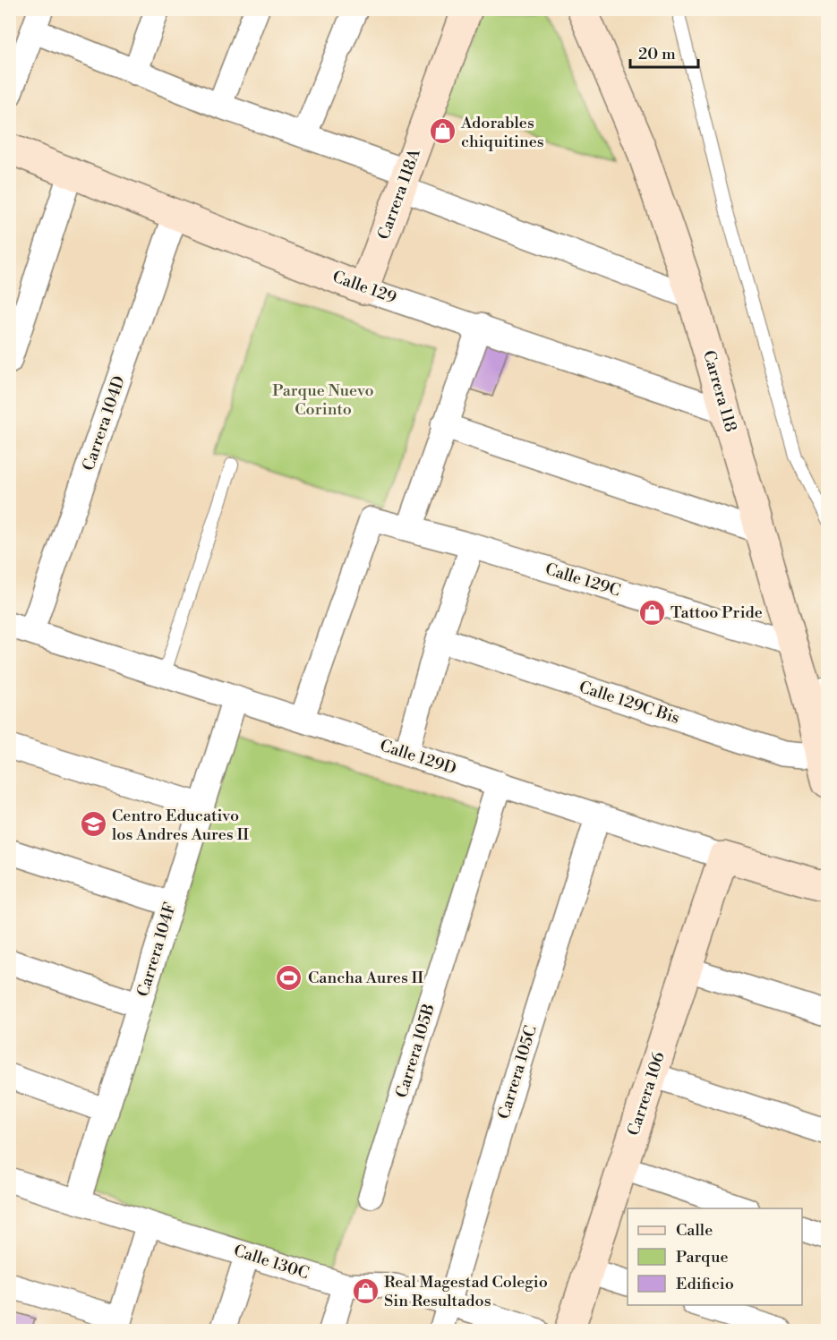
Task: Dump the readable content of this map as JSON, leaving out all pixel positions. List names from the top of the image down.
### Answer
{
  "streets": {
    "street": [
      "Carrera 118A",
      "Calle 129",
      "Carrera 118",
      "Carrera 104D",
      "Calle 129C",
      "Calle 129C Bis",
      "Calle 129D",
      "Carrera 104F",
      "Carrera 105B",
      "Carrera 105C",
      "Carrera 106",
      "Calle 130C"
    ]
  },
  "crossings": [
    ["Carrera 118A", "Calle 129"],
    ["Calle 129", "Carrera 118"],
    ["Calle 129", "Carrera 104D"],
    ["Carrera 118", "Calle 129C"],
    ["Carrera 118", "Calle 129C Bis"],
    ["Carrera 104D", "Calle 129D"],
    ["Calle 129C", "Calle 129D"],
    ["Calle 129D", "Carrera 104F"],
    ["Calle 129D", "Carrera 105B"],
    ["Calle 129D", "Carrera 105C"],
    ["Calle 129D", "Carrera 106"],
    ["Carrera 104F", "Calle 130C"],
    ["Carrera 105C", "Calle 130C"]
  ],
  "parks": ["Parque Nuevo Corinto"],
  "places": {
    "shop": ["Adorables chiquitines", "Tattoo Pride", "Real Magestad Colegio Sin Resultados"],
    "school or university": ["Centro Educativo los Andres Aures II"],
    "sports": ["Cancha Aures II"]
  },
  "legend": ["Calle", "Parque", "Edificio"],
  "scale_bar": "20 m"
}
